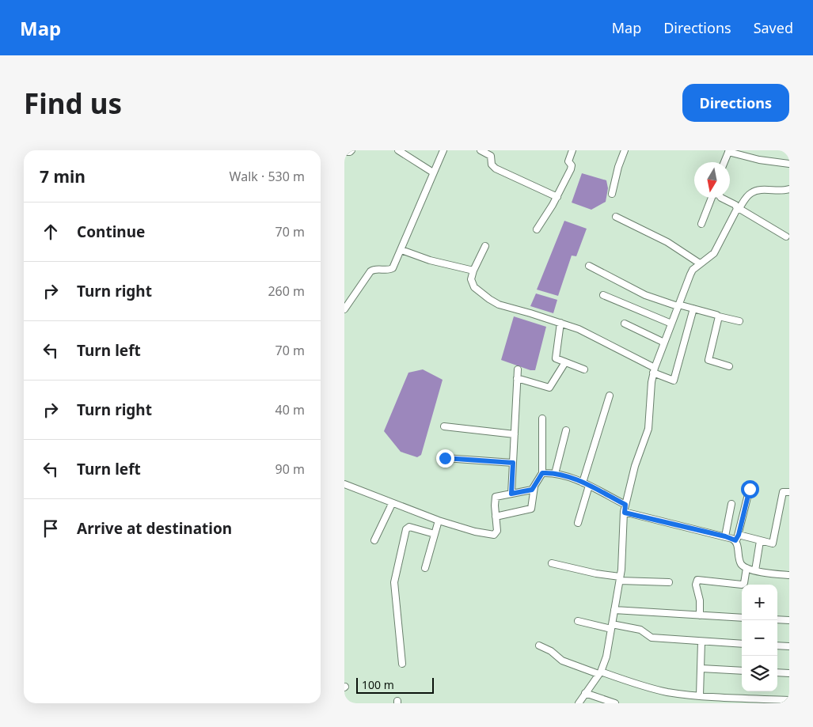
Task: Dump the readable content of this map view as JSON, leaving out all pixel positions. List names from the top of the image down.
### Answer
{
  "scale_bar": "100 m",
  "north": "bottom",
  "page": {
    "header": "Map",
    "nav": ["Map", "Directions", "Saved"],
    "buttons": "Directions",
    "title": "Find us",
    "heading": ["7 min", "Walk · 530 m"],
    "list": [
      ["Continue", "70 m"],
      ["Turn right", "260 m"],
      ["Turn left", "70 m"],
      ["Turn right", "40 m"],
      ["Turn left", "90 m"],
      "Arrive at destination"
    ],
    "map_buttons": ["+", "−"],
    "scale": "100 m"
  }
}
